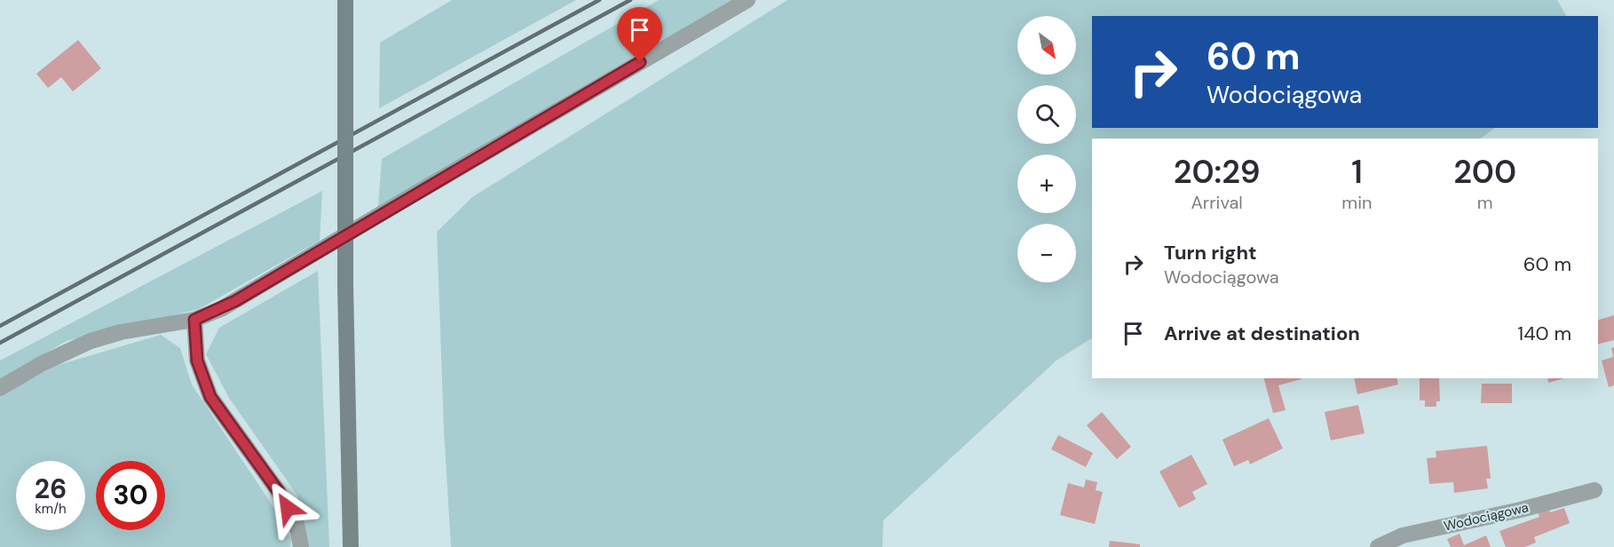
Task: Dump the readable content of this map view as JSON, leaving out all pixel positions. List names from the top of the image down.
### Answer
{
  "streets": {
    "street": ["Wodociągowa"]
  },
  "north": "bottom right",
  "page": {
    "map_buttons": ["+", "−"],
    "turn": ["60 m", "Wodociągowa"],
    "eta": [
      "20:29",
      "Arrival",
      "1",
      "min",
      "200",
      "m"
    ],
    "list": [
      {
        "name": "Turn right",
        "note": "Wodociągowa",
        "value": "60 m"
      },
      {
        "name": "Arrive at destination",
        "value": "140 m"
      }
    ],
    "speed": "26 km/h",
    "limit": "30"
  }
}
